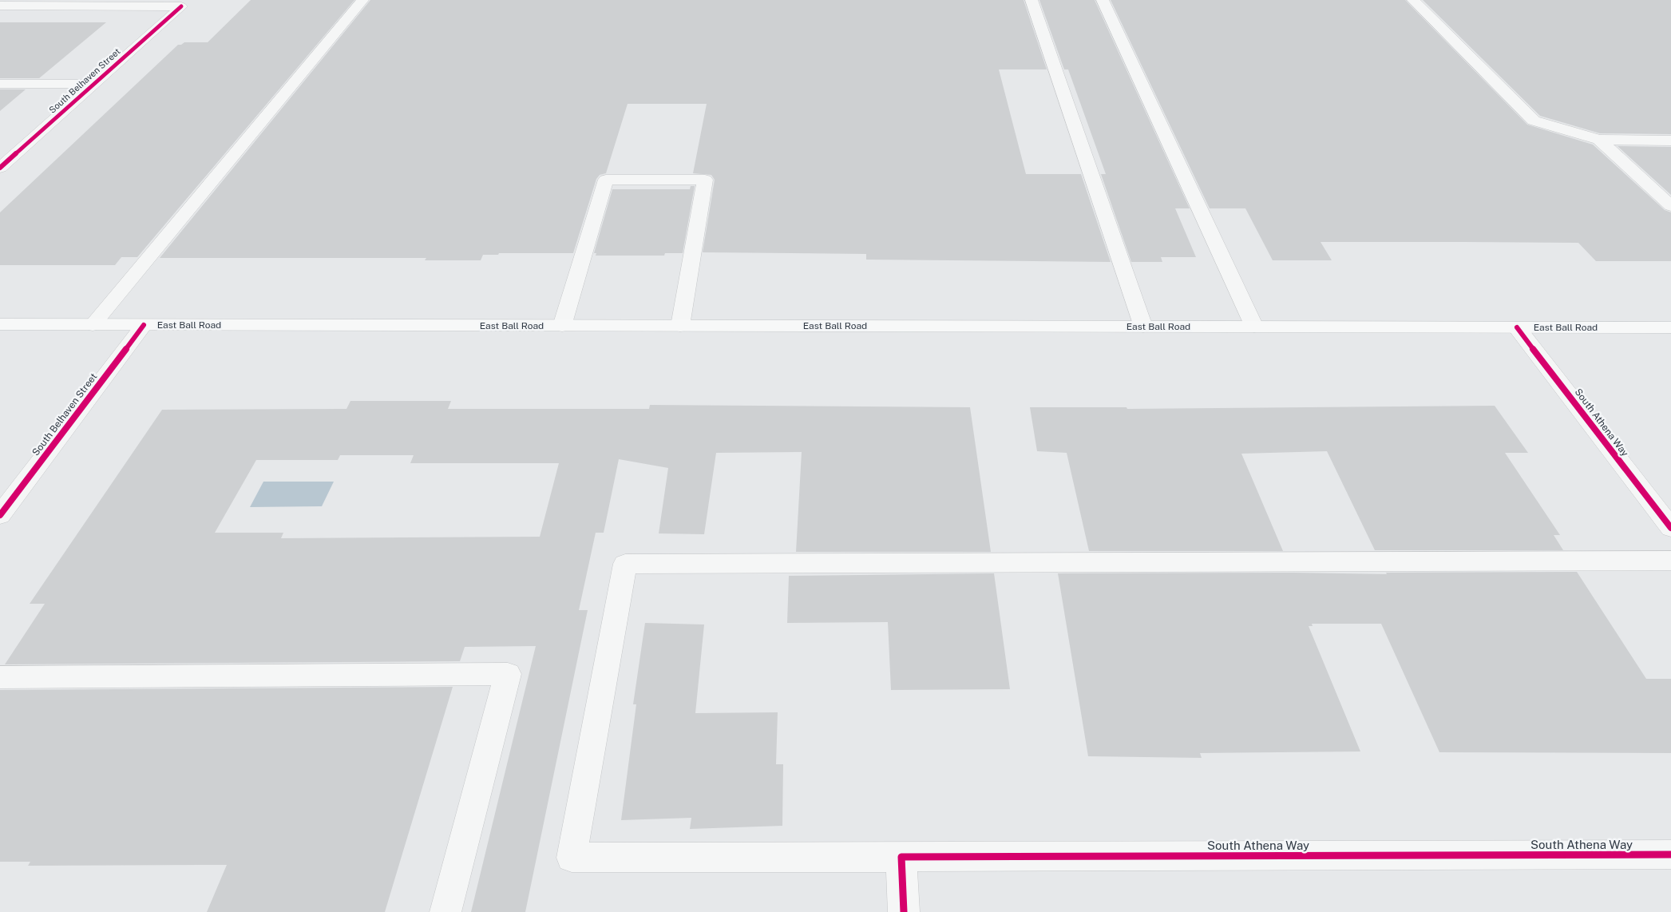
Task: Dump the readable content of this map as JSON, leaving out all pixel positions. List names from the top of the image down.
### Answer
{
  "streets": {
    "main road": ["East Ball Road"],
    "street": ["South Belhaven Street", "South Athena Way"]
  },
  "crossings": [
    ["South Belhaven Street", "East Ball Road"],
    ["East Ball Road", "South Athena Way"]
  ]
}
